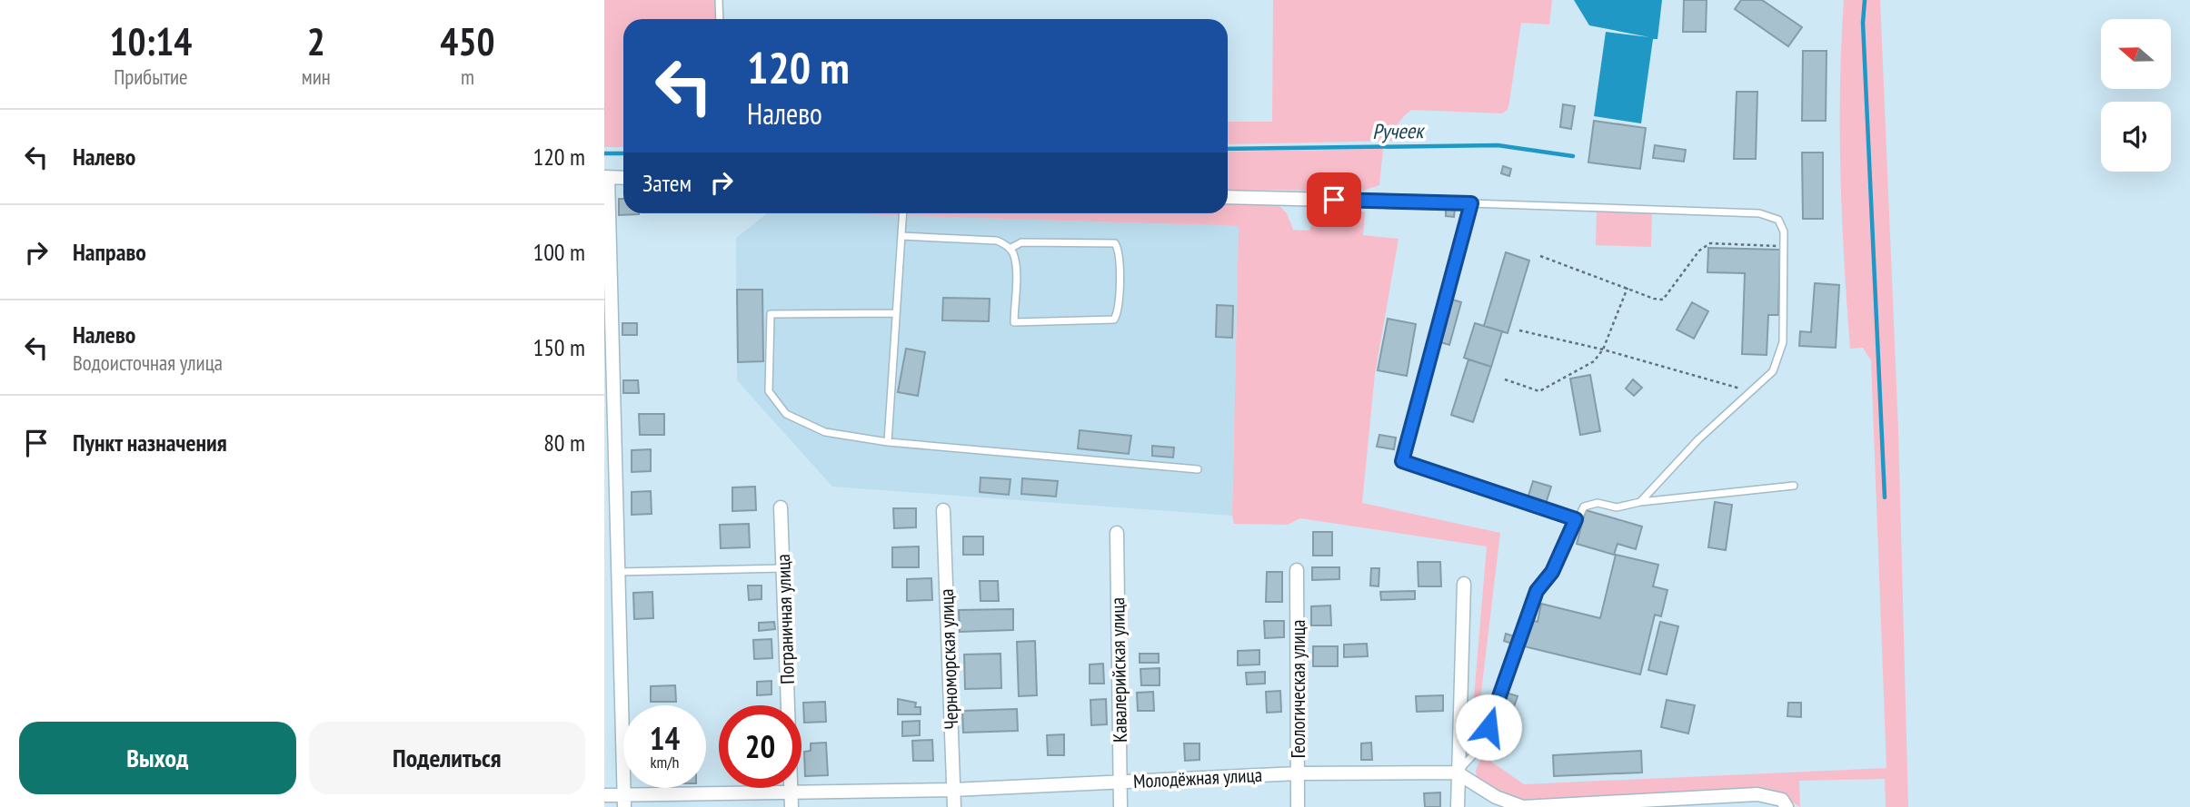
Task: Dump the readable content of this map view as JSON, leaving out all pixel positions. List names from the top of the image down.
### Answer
{
  "streets": {
    "street": [
      "Пограничная улица",
      "Черноморская улица",
      "Кавалерийская улица",
      "Геологическая улица",
      "Молодёжная улица"
    ]
  },
  "crossings": [
    ["Пограничная улица", "Молодёжная улица"],
    ["Черноморская улица", "Молодёжная улица"],
    ["Кавалерийская улица", "Молодёжная улица"],
    ["Геологическая улица", "Молодёжная улица"]
  ],
  "water": ["Ручеек"],
  "north": "left",
  "page": {
    "eta": [
      "10:14",
      "Прибытие",
      "2",
      "мин",
      "450",
      "m"
    ],
    "turn": ["120 m", "Налево"],
    "list": [
      {
        "name": "Налево",
        "value": "120 m"
      },
      {
        "name": "Направо",
        "value": "100 m"
      },
      {
        "name": "Налево",
        "note": "Водоисточная улица",
        "value": "150 m"
      },
      {
        "name": "Пункт назначения",
        "value": "80 m"
      }
    ],
    "then": "Затем",
    "speed": "14 km/h",
    "limit": "20",
    "buttons": ["Выход", "Поделиться"]
  }
}
